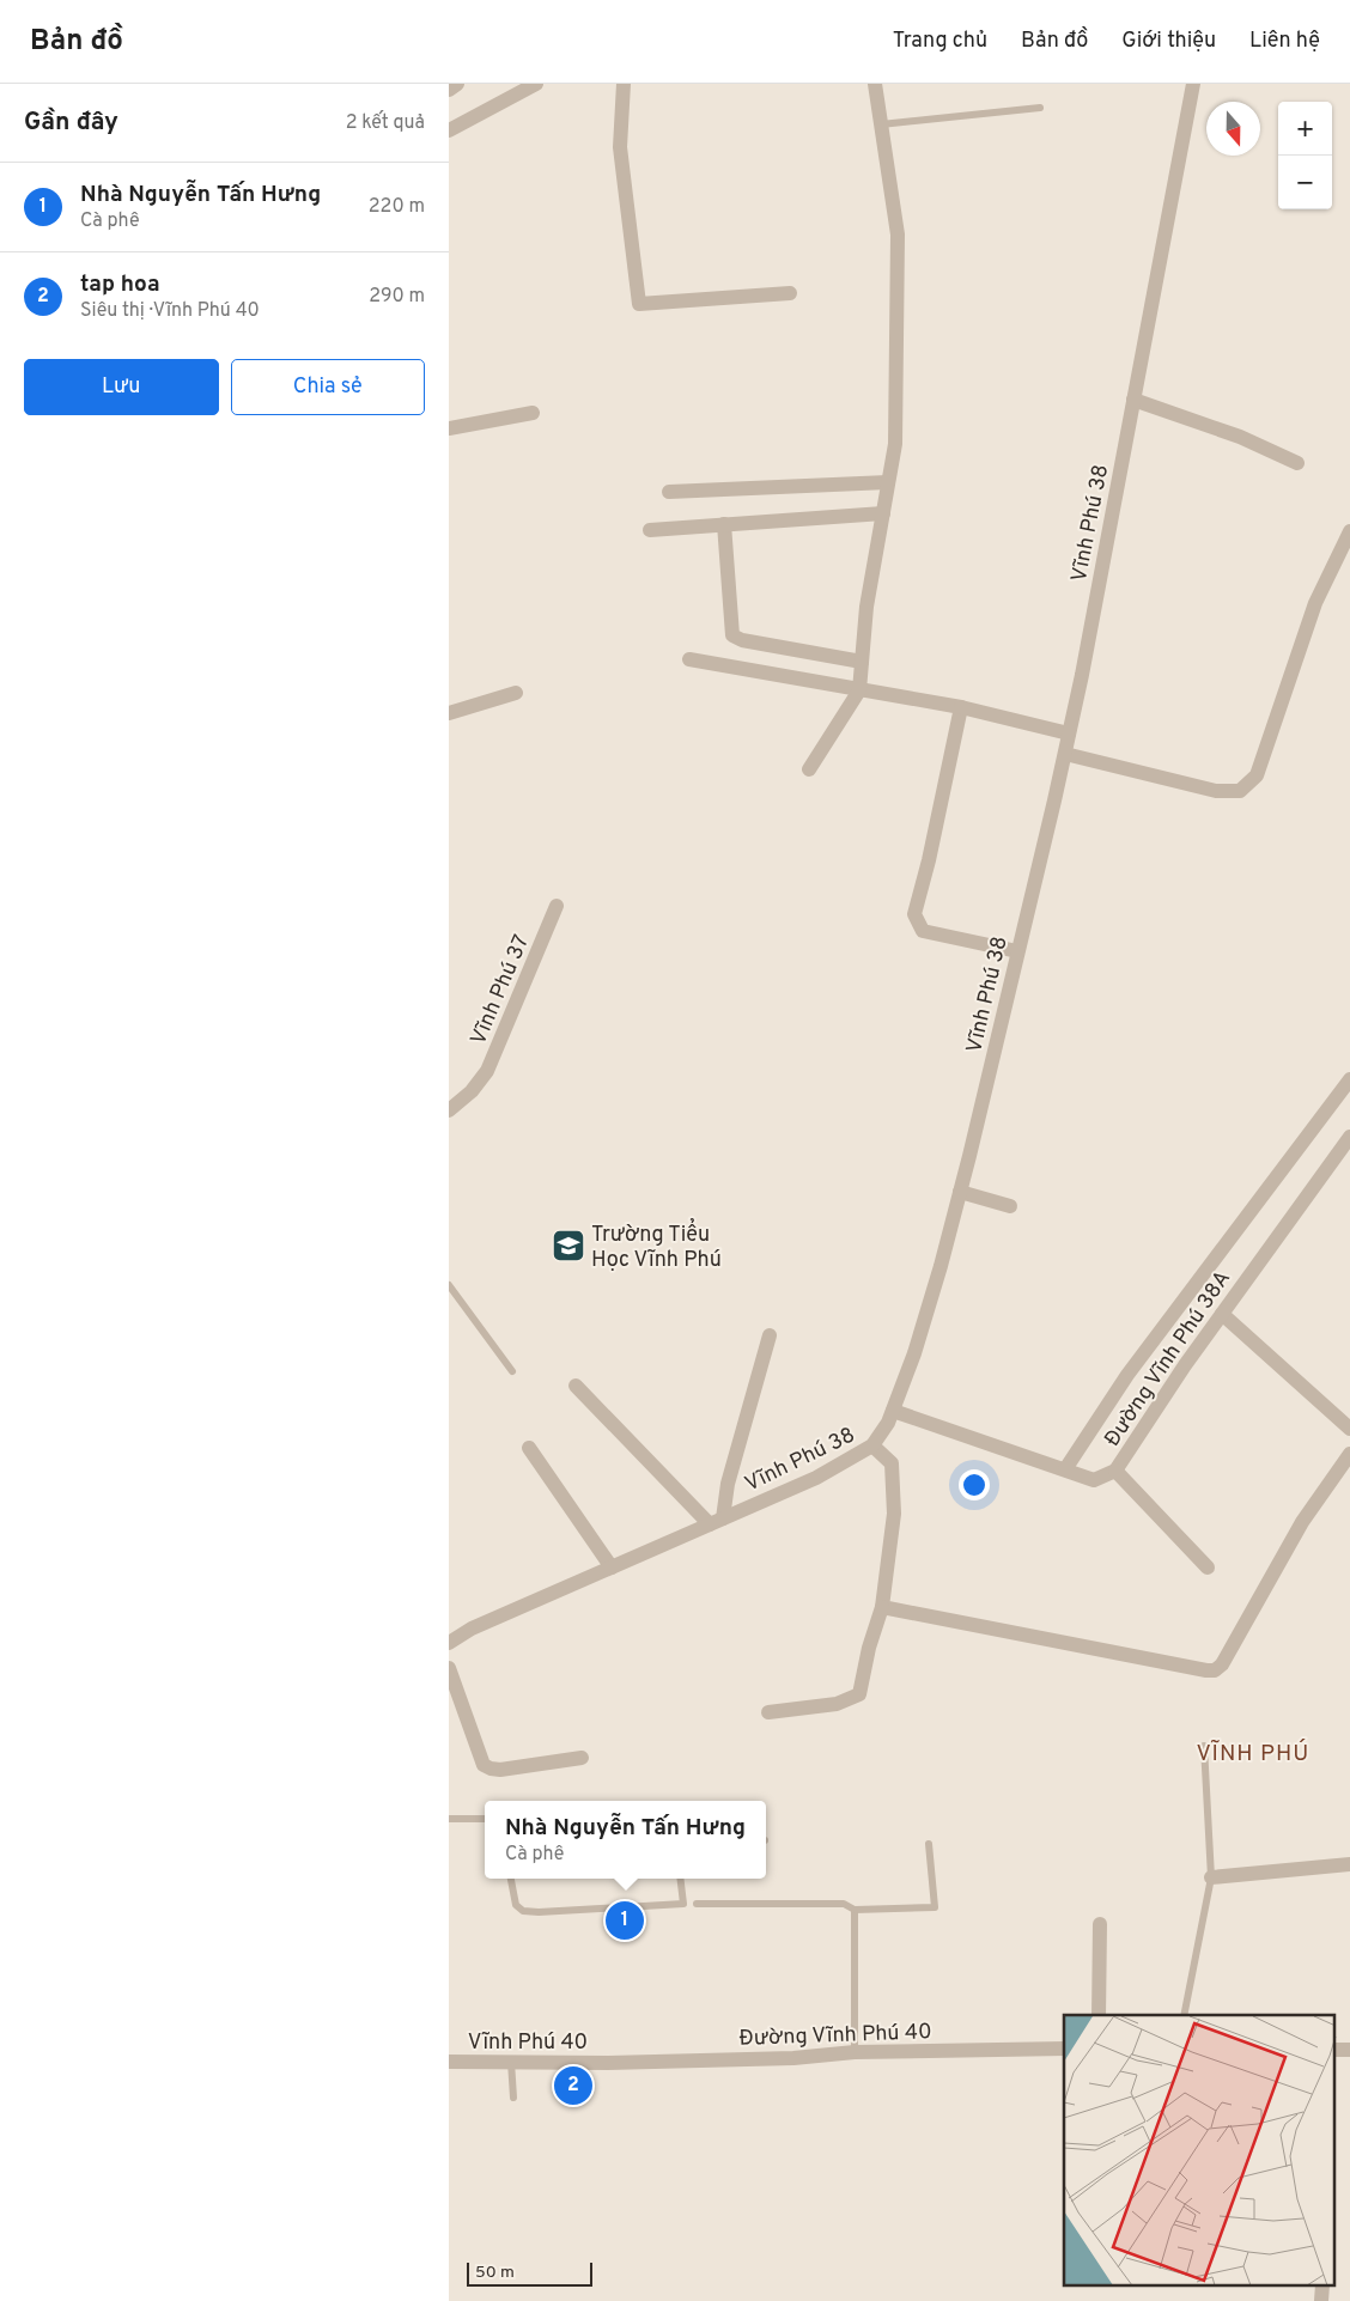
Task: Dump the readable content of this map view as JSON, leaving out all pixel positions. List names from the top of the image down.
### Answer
{
  "streets": {
    "street": [
      "Vĩnh Phú 38",
      "Vĩnh Phú 37",
      "Đường Vĩnh Phú 38A",
      "Đường Vĩnh Phú 40",
      "Vĩnh Phú 40"
    ]
  },
  "crossings": [
    ["Vĩnh Phú 38", "Đường Vĩnh Phú 38A"],
    ["Đường Vĩnh Phú 40", "Vĩnh Phú 40"]
  ],
  "districts": ["VĨNH PHÚ"],
  "places": {
    "school or university": ["Trường Tiểu Học Vĩnh Phú"]
  },
  "scale_bar": "50 m",
  "north": "bottom",
  "page": {
    "header": "Bản đồ",
    "nav": [
      "Trang chủ",
      "Bản đồ",
      "Giới thiệu",
      "Liên hệ"
    ],
    "heading": ["Gần đây", "2 kết quả"],
    "map_buttons": ["+", "−"],
    "list": [
      {
        "mark": "1",
        "name": "Nhà Nguyễn Tấn Hưng",
        "note": "Cà phê",
        "value": "220 m"
      },
      {
        "mark": "2",
        "name": "tap hoa",
        "note": "Siêu thị · Vĩnh Phú 40",
        "value": "290 m"
      }
    ],
    "buttons": ["Lưu", "Chia sẻ"],
    "popup": ["Nhà Nguyễn Tấn Hưng", "Cà phê"],
    "pins": ["1", "2"],
    "scale": "50 m"
  }
}
